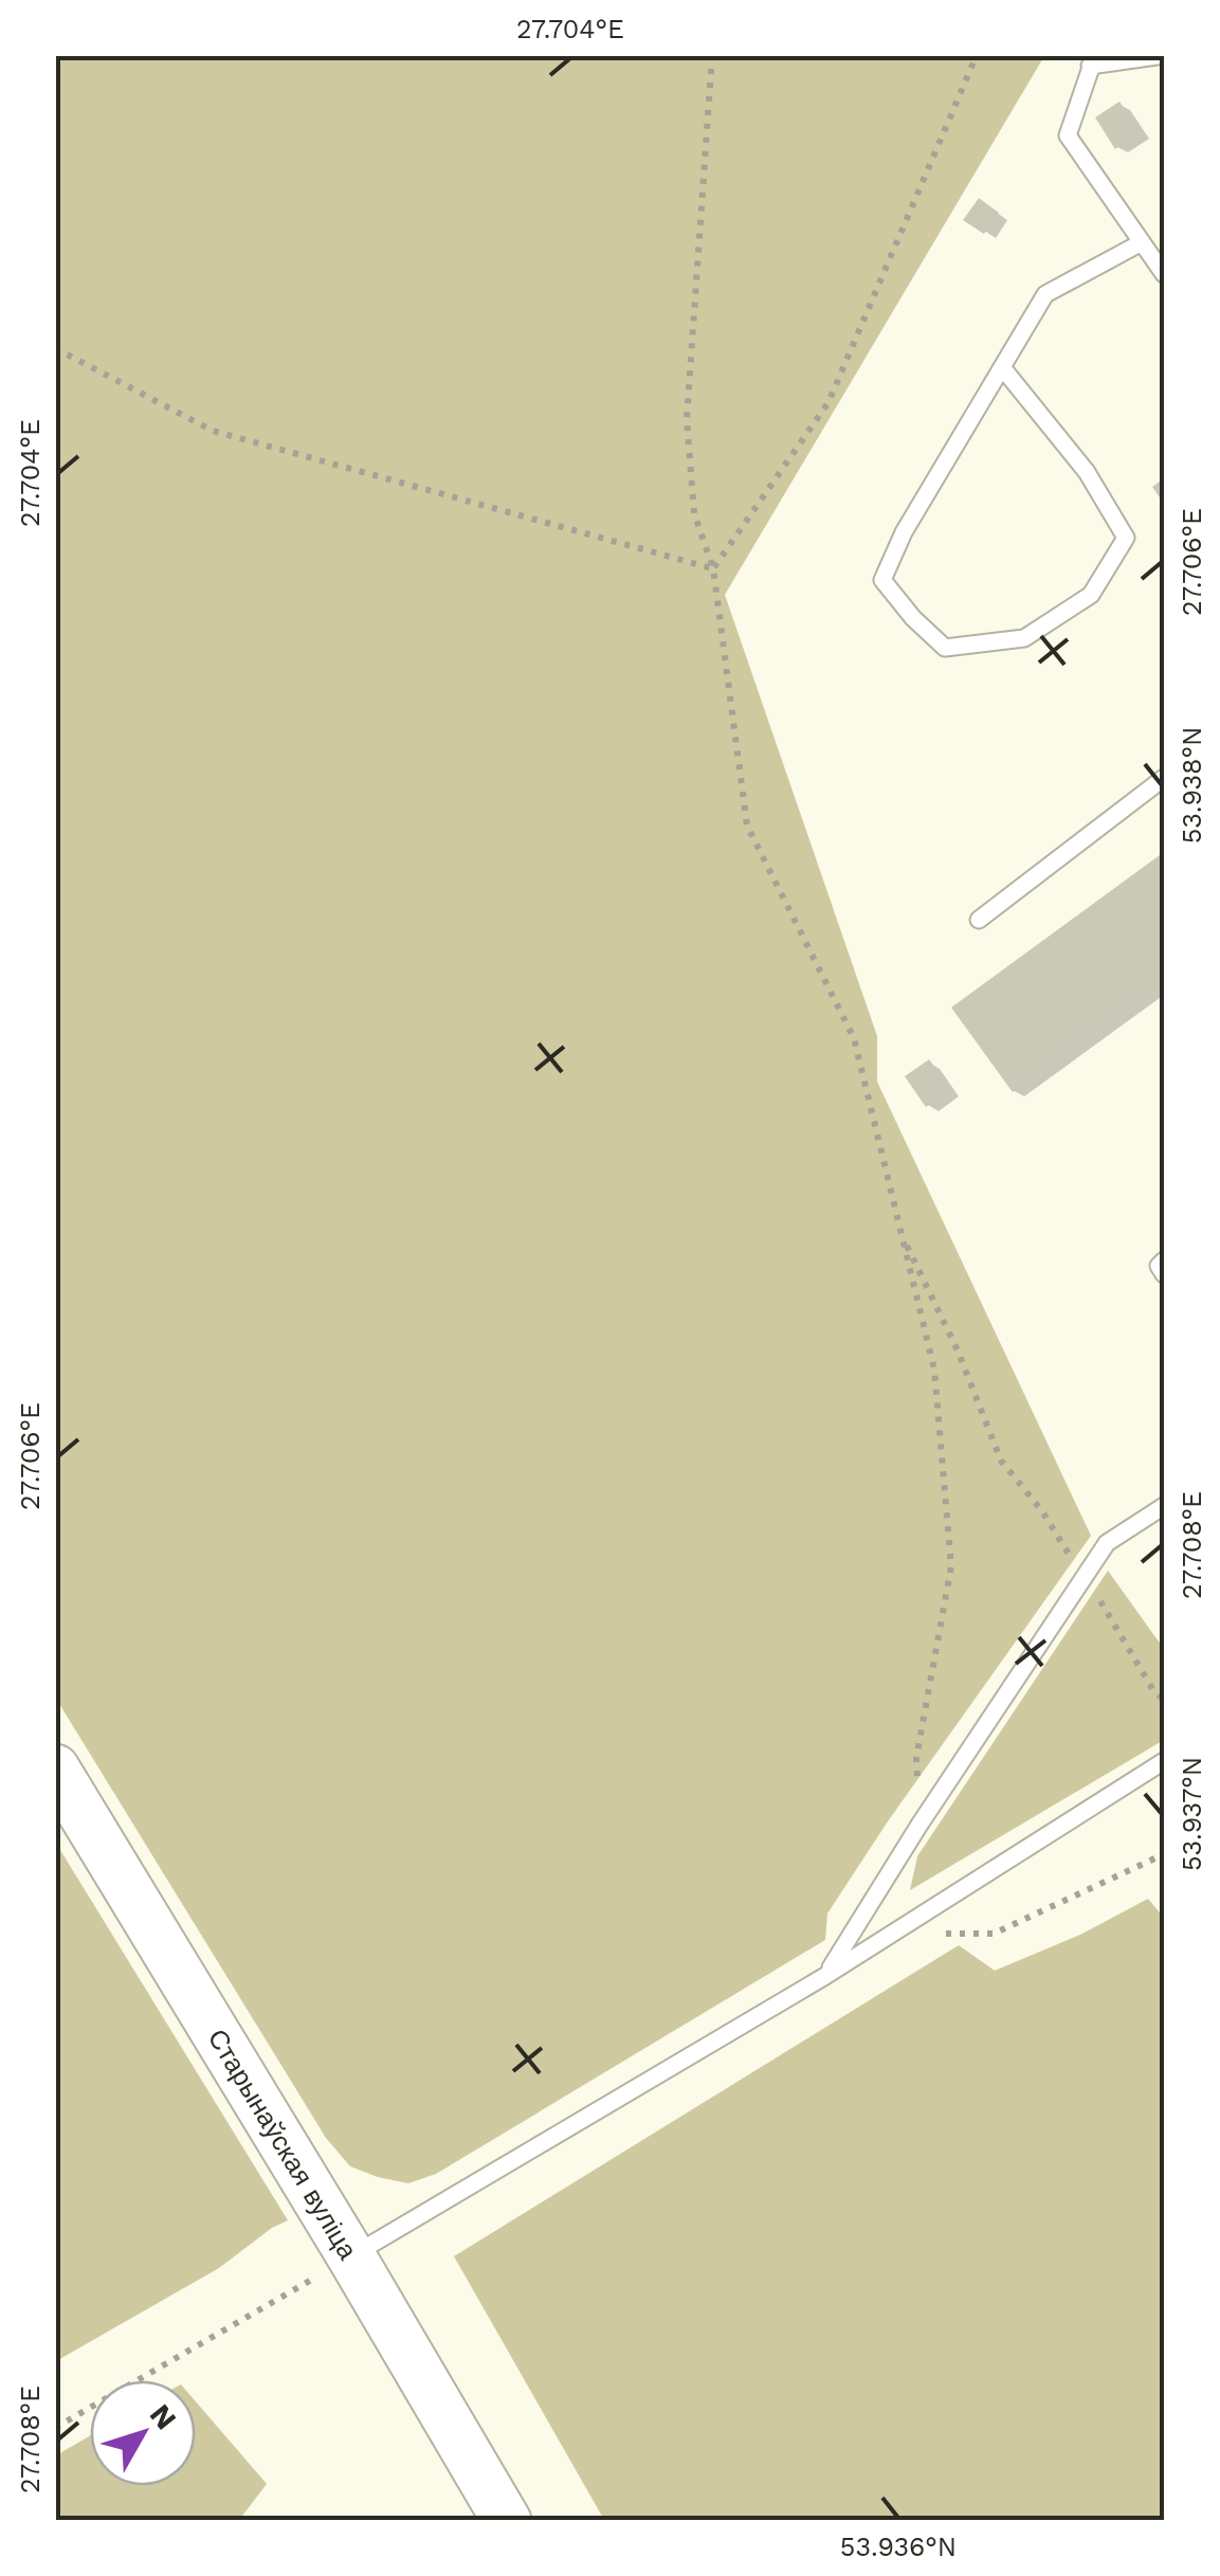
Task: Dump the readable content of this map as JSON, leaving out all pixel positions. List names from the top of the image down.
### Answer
{
  "streets": {
    "main road": ["Старынаўская вуліца"]
  },
  "north": "top right",
  "coordinates": [
    "27.704°E",
    "27.706°E",
    "53.938°N",
    "27.708°E",
    "53.937°N",
    "53.936°N"
  ]
}
